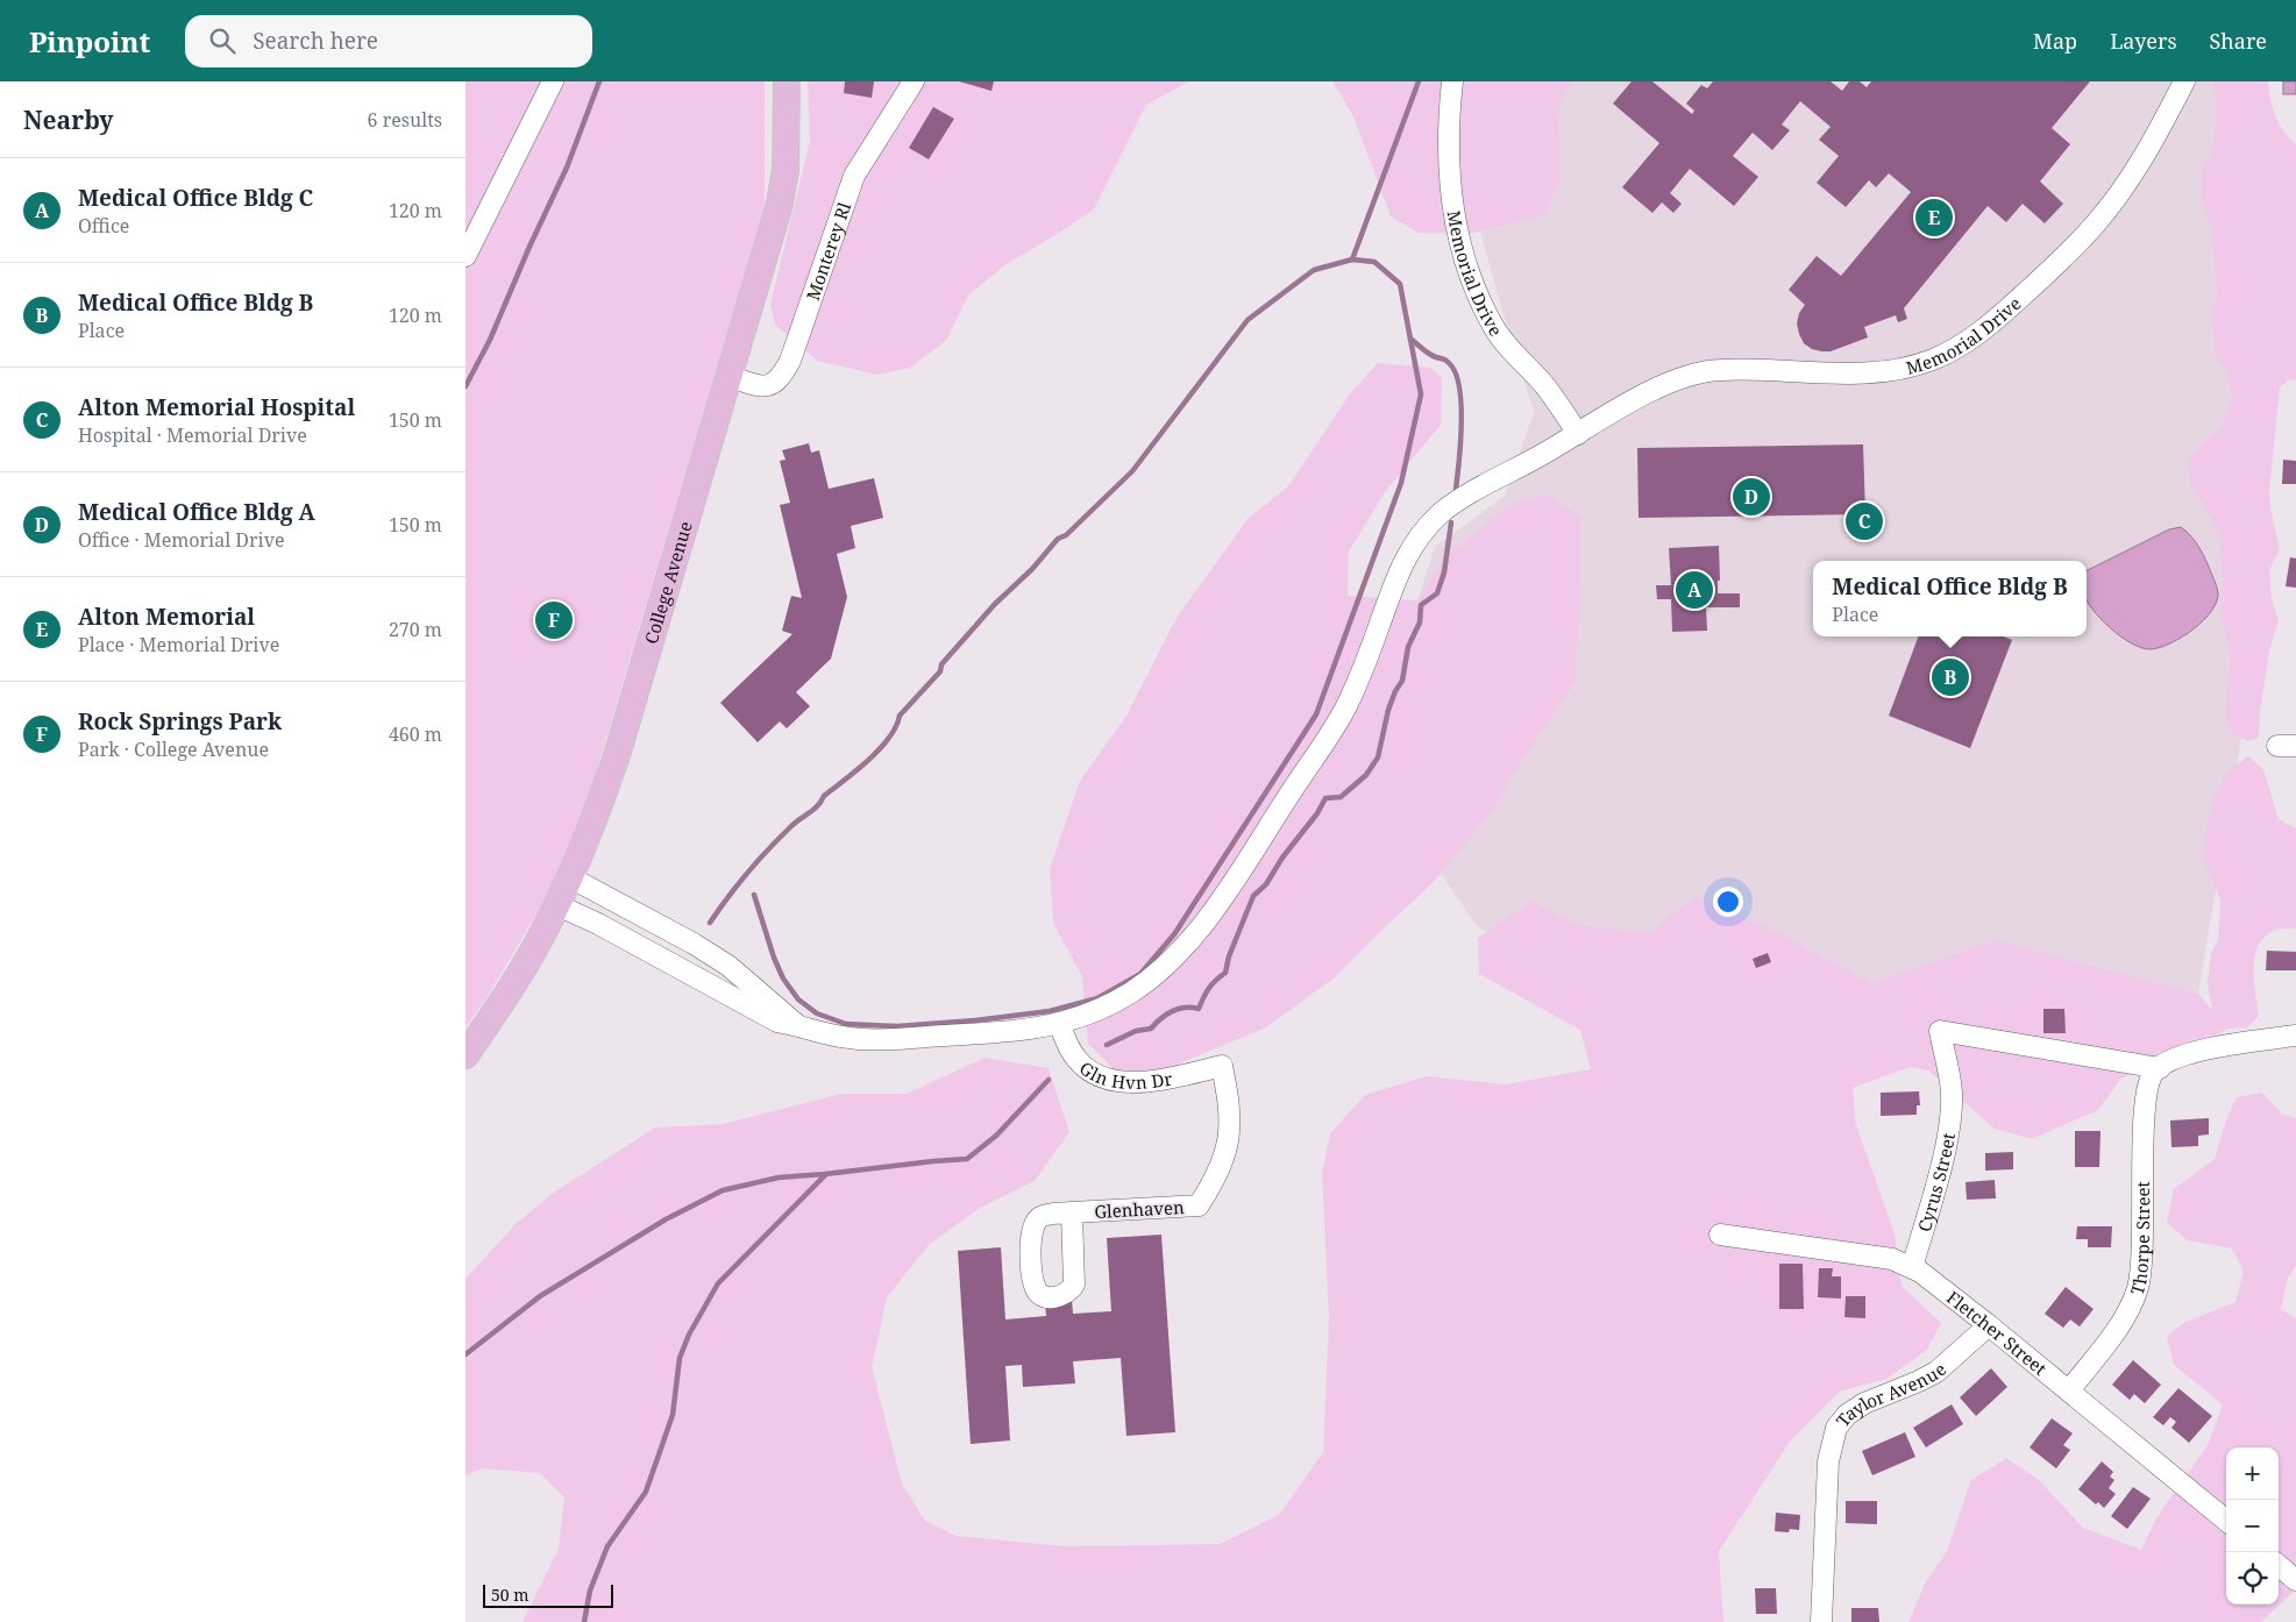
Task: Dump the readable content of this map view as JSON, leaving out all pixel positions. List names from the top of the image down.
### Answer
{
  "streets": {
    "main road": ["College Avenue"],
    "street": [
      "Monterey Rl",
      "Memorial Drive",
      "Gln Hvn Dr",
      "Cyrus Street",
      "Glenhaven",
      "Thorpe Street",
      "Fletcher Street",
      "Taylor Avenue"
    ]
  },
  "crossings": [
    ["Monterey Rl", "College Avenue"],
    ["Memorial Drive", "College Avenue"],
    ["Memorial Drive", "Gln Hvn Dr"],
    ["Gln Hvn Dr", "Glenhaven"],
    ["Cyrus Street", "Thorpe Street"],
    ["Cyrus Street", "Fletcher Street"],
    ["Thorpe Street", "Fletcher Street"],
    ["Fletcher Street", "Taylor Avenue"]
  ],
  "scale_bar": "50 m",
  "page": {
    "header": "Pinpoint",
    "search": "Search here",
    "nav": ["Map", "Layers", "Share"],
    "heading": ["Nearby", "6 results"],
    "list": [
      {
        "mark": "A",
        "name": "Medical Office Bldg C",
        "note": "Office",
        "value": "120 m"
      },
      {
        "mark": "B",
        "name": "Medical Office Bldg B",
        "note": "Place",
        "value": "120 m"
      },
      {
        "mark": "C",
        "name": "Alton Memorial Hospital",
        "note": "Hospital · Memorial Drive",
        "value": "150 m"
      },
      {
        "mark": "D",
        "name": "Medical Office Bldg A",
        "note": "Office · Memorial Drive",
        "value": "150 m"
      },
      {
        "mark": "E",
        "name": "Alton Memorial",
        "note": "Place · Memorial Drive",
        "value": "270 m"
      },
      {
        "mark": "F",
        "name": "Rock Springs Park",
        "note": "Park · College Avenue",
        "value": "460 m"
      }
    ],
    "pins": [
      "E",
      "D",
      "C",
      "A",
      "F",
      "B"
    ],
    "popup": ["Medical Office Bldg B", "Place"],
    "map_buttons": ["+", "−"],
    "scale": "50 m"
  }
}
